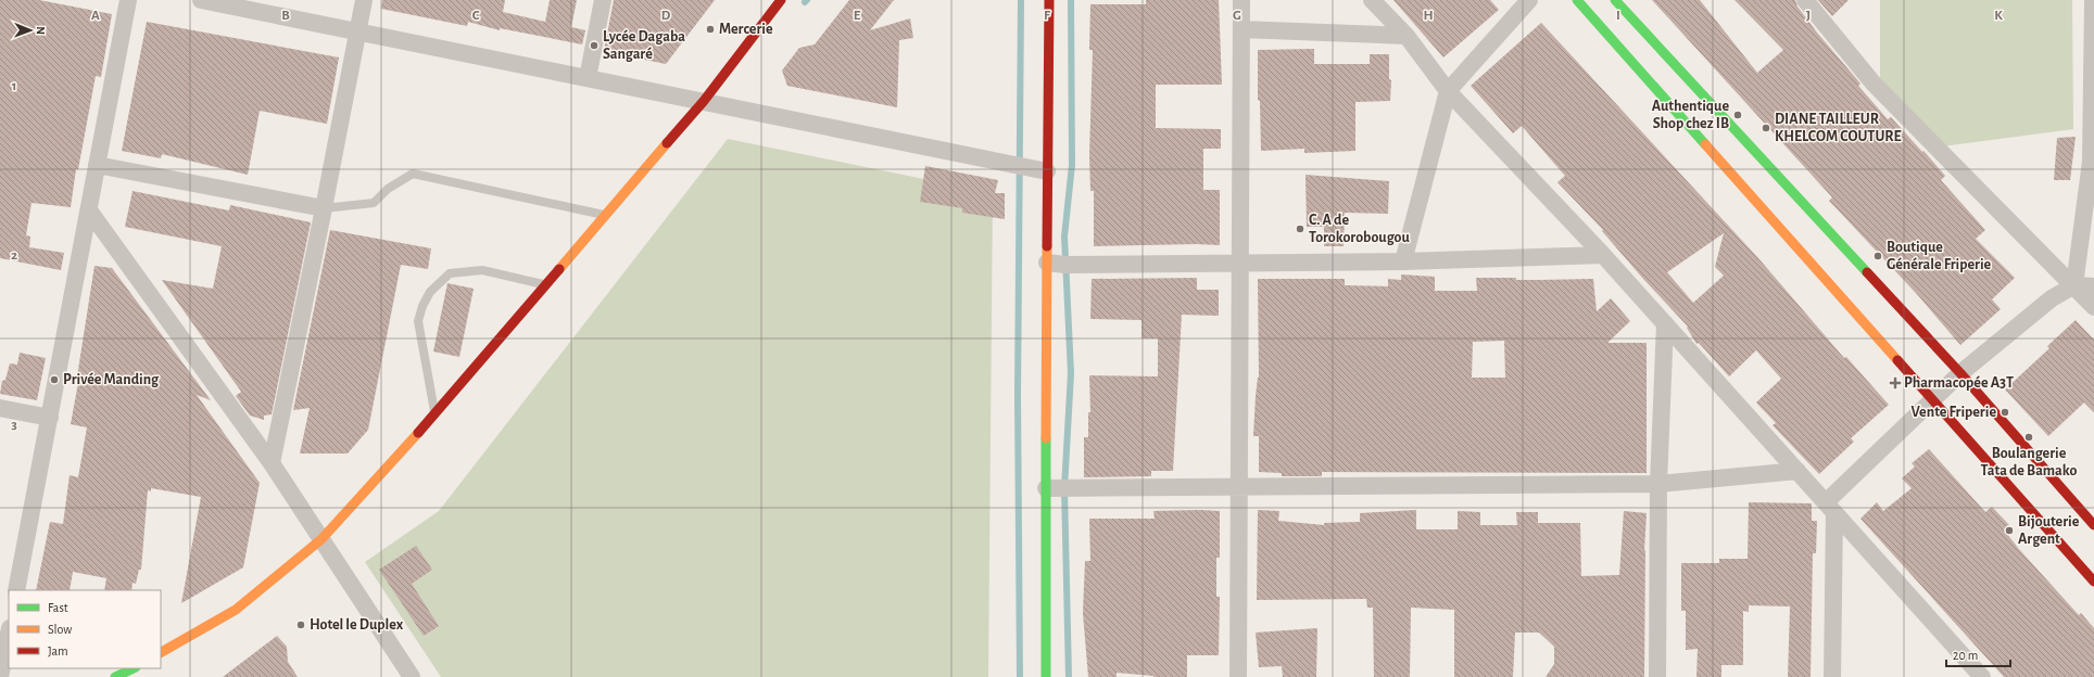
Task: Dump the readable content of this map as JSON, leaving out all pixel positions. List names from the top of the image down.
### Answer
{
  "places": {
    "other": [
      "Mercerie",
      "Lycée Dagaba Sangaré",
      "Authentique Shop chez IB",
      "DIANE TAILLEUR KHELCOM COUTURE",
      "C. A de Torokorobougou",
      "Boutique Générale Friperie",
      "Privée Manding",
      "Vente Friperie",
      "Boulangerie Tata de Bamako",
      "Bijouterie Argent",
      "Hotel le Duplex"
    ],
    "health": ["Pharmacopée A3T"]
  },
  "legend": ["Fast", "Slow", "Jam"],
  "scale_bar": "20 m",
  "north": "right",
  "grid": {
    "columns": [
      "A",
      "B",
      "C",
      "D",
      "E",
      "F",
      "G",
      "H",
      "I",
      "J",
      "K"
    ],
    "rows": ["1", "2", "3"]
  }
}
